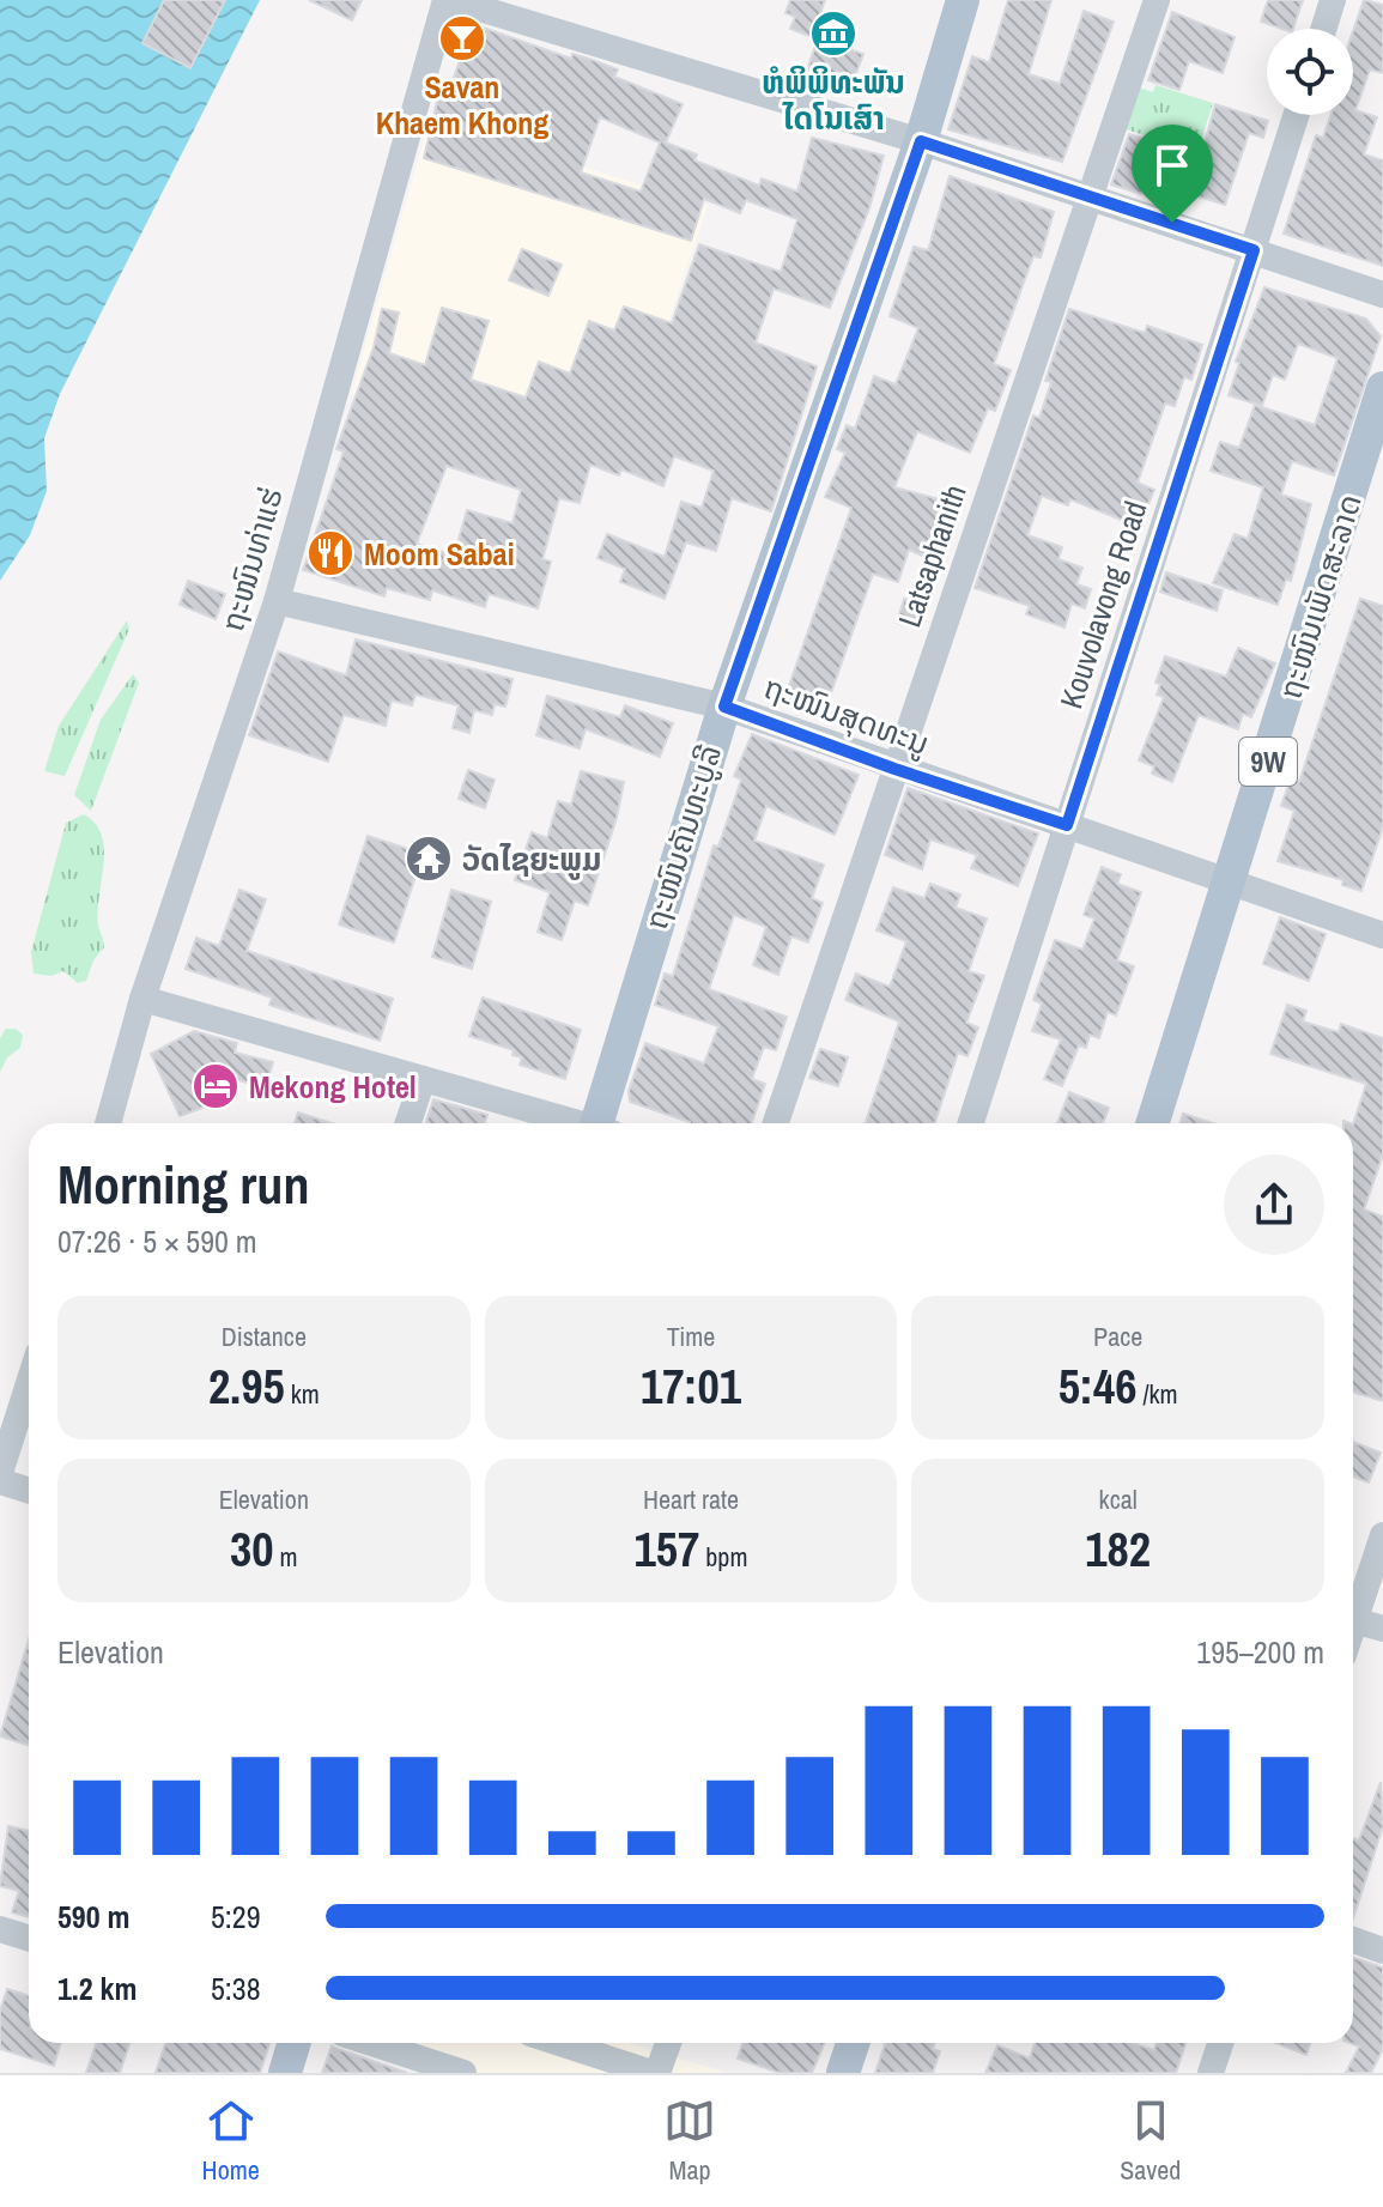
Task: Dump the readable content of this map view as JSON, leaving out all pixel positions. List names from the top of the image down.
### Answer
{
  "streets": {
    "main road": ["ຖະໜົນເພັດສະລາດ", "9W", "ຖະໜົນຄັນທະບູລີ"],
    "street": [
      "Latsaphanith",
      "ຖະໜົນທ່າແຮ່",
      "Kouvolavong Road",
      "ຖະໜົນສຸດທະນູ"
    ]
  },
  "crossings": [
    ["Latsaphanith", "ຖະໜົນສຸດທະນູ"],
    ["ຖະໜົນທ່າແຮ່", "ຖະໜົນສຸດທະນູ"],
    ["ຖະໜົນເພັດສະລາດ", "ຖະໜົນສຸດທະນູ"],
    ["Kouvolavong Road", "ຖະໜົນສຸດທະນູ"],
    ["ຖະໜົນສຸດທະນູ", "ຖະໜົນຄັນທະບູລີ"]
  ],
  "places": {
    "museum": ["ຫໍພິພິທະພັນ ໄດໂນເສົາ"],
    "bar": ["Savan Khaem Khong"],
    "restaurant": ["Moom Sabai"],
    "temple": ["ວັດໄຊຍະພູມ"],
    "hotel": ["Mekong Hotel"]
  },
  "page": {
    "heading": ["Morning run", "07:26 · 5 × 590 m"],
    "stats": [
      ["Distance", "2.95 km"],
      ["Time", "17:01"],
      ["Pace", "5:46 /km"],
      ["Elevation", "30 m"],
      ["Heart rate", "157 bpm"],
      ["kcal", "182"]
    ],
    "chart": ["Elevation", "195–200 m"],
    "list": [
      {
        "name": "590 m",
        "note": "5:29"
      },
      {
        "name": "1.2 km",
        "note": "5:38"
      }
    ],
    "tabs": ["Home", "Map", "Saved"]
  }
}
